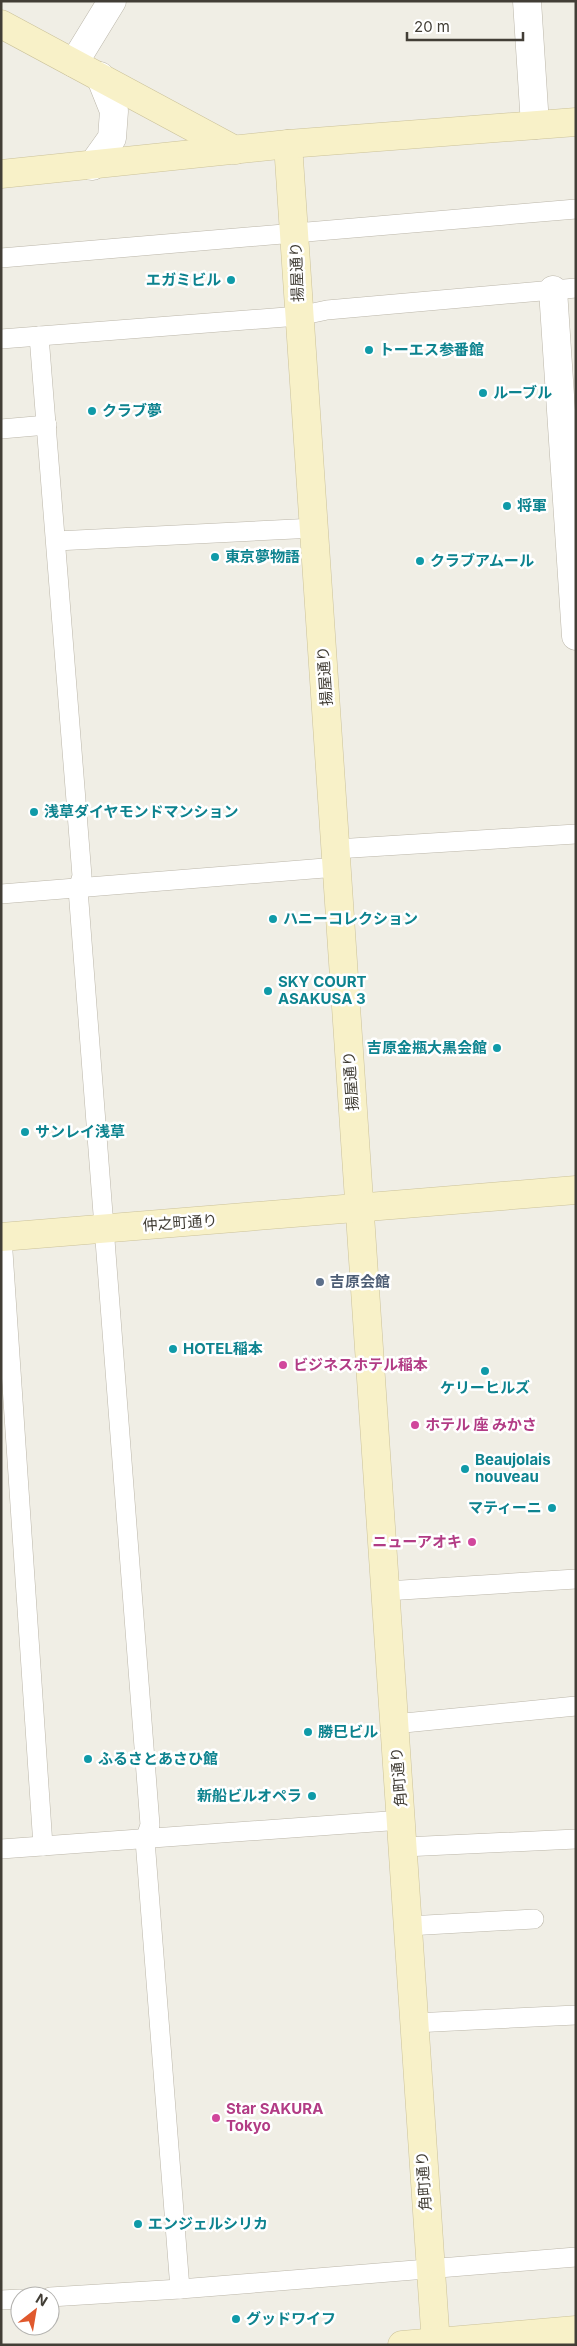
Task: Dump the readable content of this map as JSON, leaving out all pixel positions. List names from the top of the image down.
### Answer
{
  "streets": {
    "street": ["揚屋通り", "仲之町通り", "角町通り"]
  },
  "crossings": [
    ["揚屋通り", "仲之町通り"],
    ["揚屋通り", "角町通り"],
    ["仲之町通り", "角町通り"]
  ],
  "places": [
    "エガミビル",
    "トーエス参番館",
    "ルーブル",
    "クラブ夢",
    "将軍",
    "東京夢物語",
    "クラブアムール",
    "浅草ダイヤモンドマンション",
    "ハニーコレクション",
    "SKY COURT ASAKUSA 3",
    "吉原金瓶大黒会館",
    "サンレイ浅草",
    "吉原会館",
    "HOTEL稲本",
    "ビジネスホテル稲本",
    "ケリーヒルズ",
    "ホテル 座 みかさ",
    "Beaujolais nouveau",
    "マティーニ",
    "ニューアオキ",
    "勝巳ビル",
    "ふるさとあさひ館",
    "新船ビルオペラ",
    "Star SAKURA Tokyo",
    "エンジェルシリカ",
    "グッドワイフ"
  ],
  "scale_bar": "20 m",
  "north": "top right"
}
